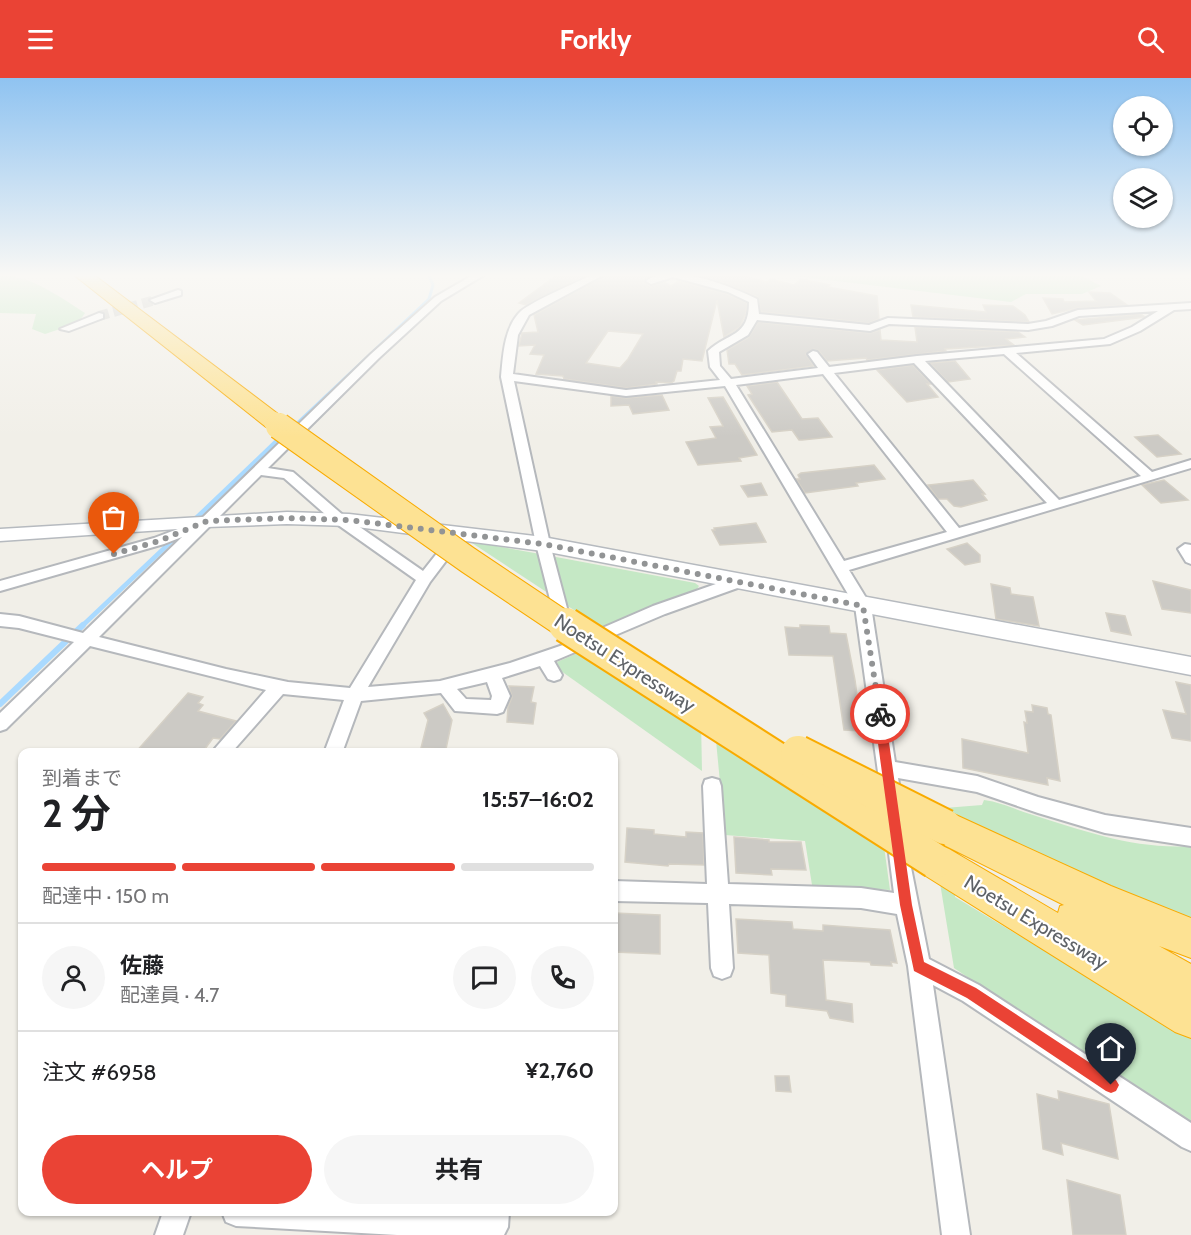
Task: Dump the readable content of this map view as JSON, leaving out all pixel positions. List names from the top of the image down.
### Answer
{
  "streets": {
    "highway": ["Noetsu Expressway"]
  },
  "page": {
    "header": "Forkly",
    "heading": ["2 分", "到着まで", "15:57–16:02"],
    "panel": [
      "佐藤",
      "配達員 · 4.7",
      "注文 #6958",
      "¥2,760"
    ],
    "bar": "配達中 · 150 m",
    "buttons": ["ヘルプ", "共有"]
  }
}
